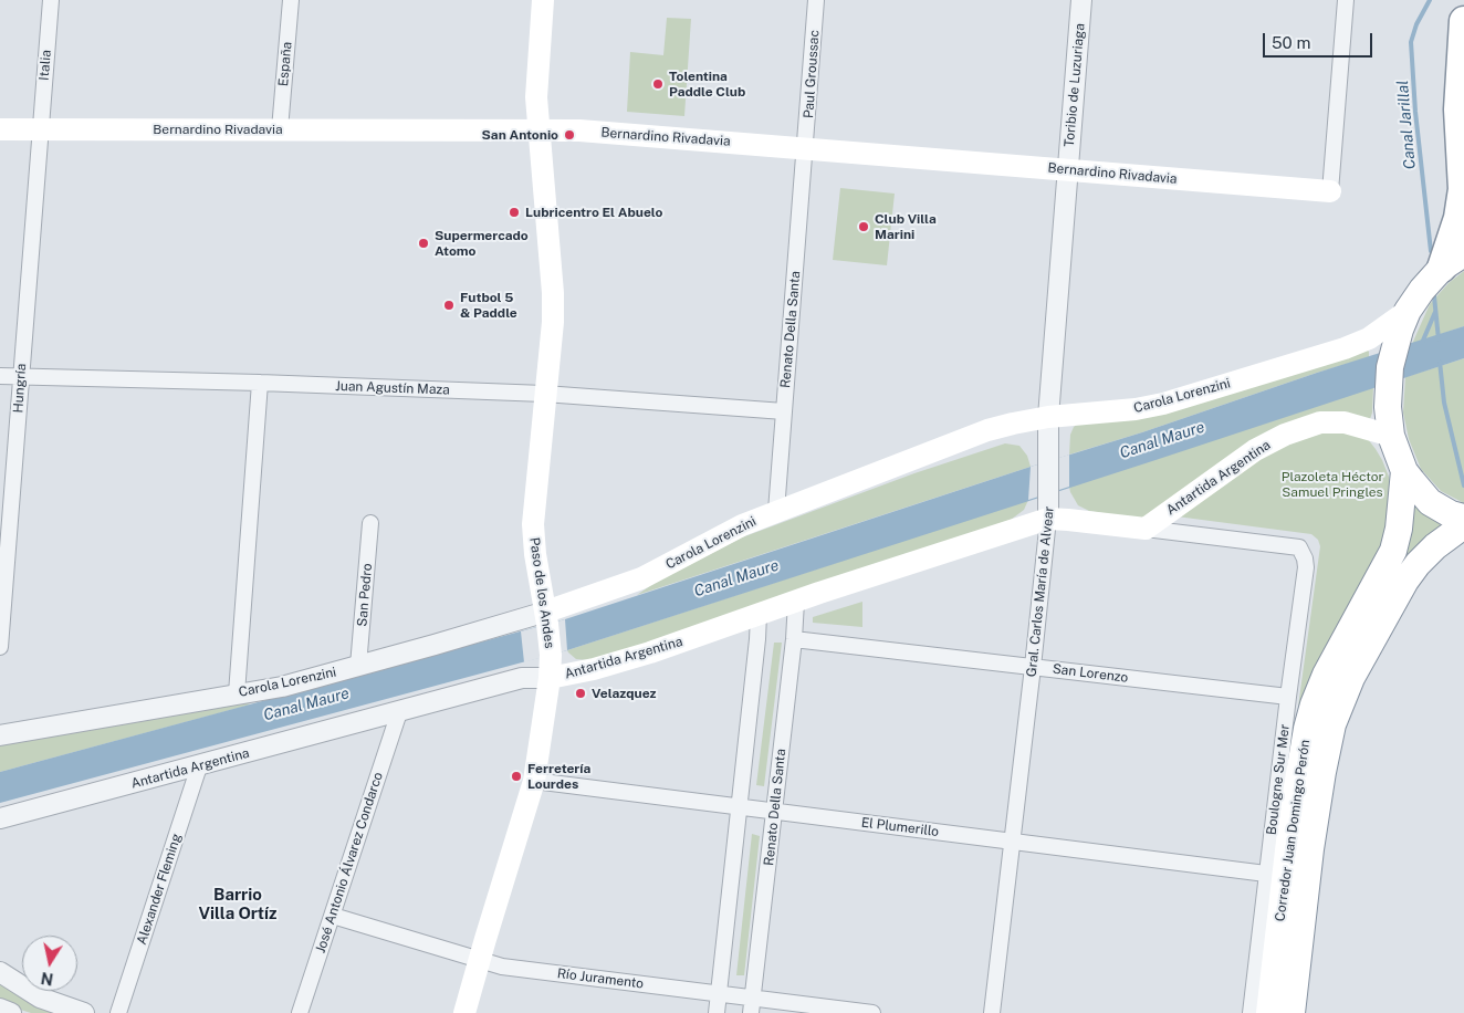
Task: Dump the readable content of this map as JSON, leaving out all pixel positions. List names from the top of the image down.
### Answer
{
  "streets": {
    "highway": ["Corredor Juan Domingo Perón"],
    "main road": [
      "Bernardino Rivadavia",
      "Carola Lorenzini",
      "Antartida Argentina",
      "Paso de los Andes"
    ],
    "street": [
      "España",
      "Italia",
      "Paul Groussac",
      "Toribio de Luzuriaga",
      "Renato Della Santa",
      "Hungría",
      "Juan Agustín Maza",
      "Gral. Carlos María de Alvear",
      "San Pedro",
      "San Lorenzo",
      "Boulogne Sur Mer",
      "El Plumerillo",
      "José Antonio Álvarez Condarco",
      "Alexander Fleming",
      "Río Juramento"
    ]
  },
  "crossings": [
    ["España", "Bernardino Rivadavia"],
    ["Italia", "Bernardino Rivadavia"],
    ["Italia", "Hungría"],
    ["Paul Groussac", "Bernardino Rivadavia"],
    ["Paul Groussac", "Renato Della Santa"],
    ["Toribio de Luzuriaga", "Bernardino Rivadavia"],
    ["Toribio de Luzuriaga", "Gral. Carlos María de Alvear"],
    ["Bernardino Rivadavia", "Renato Della Santa"],
    ["Bernardino Rivadavia", "Hungría"],
    ["Bernardino Rivadavia", "Gral. Carlos María de Alvear"],
    ["Bernardino Rivadavia", "Paso de los Andes"],
    ["Renato Della Santa", "Juan Agustín Maza"],
    ["Renato Della Santa", "Carola Lorenzini"],
    ["Renato Della Santa", "Antartida Argentina"],
    ["Renato Della Santa", "San Lorenzo"],
    ["Renato Della Santa", "El Plumerillo"],
    ["Renato Della Santa", "Río Juramento"],
    ["Hungría", "Juan Agustín Maza"],
    ["Juan Agustín Maza", "Paso de los Andes"],
    ["Carola Lorenzini", "Gral. Carlos María de Alvear"],
    ["Carola Lorenzini", "Paso de los Andes"],
    ["Carola Lorenzini", "San Pedro"],
    ["Antartida Argentina", "Gral. Carlos María de Alvear"],
    ["Antartida Argentina", "Paso de los Andes"],
    ["Antartida Argentina", "Boulogne Sur Mer"],
    ["Antartida Argentina", "José Antonio Álvarez Condarco"],
    ["Antartida Argentina", "Alexander Fleming"],
    ["Gral. Carlos María de Alvear", "San Lorenzo"],
    ["Gral. Carlos María de Alvear", "El Plumerillo"],
    ["Paso de los Andes", "El Plumerillo"],
    ["Paso de los Andes", "Río Juramento"],
    ["San Lorenzo", "Boulogne Sur Mer"],
    ["Boulogne Sur Mer", "El Plumerillo"],
    ["José Antonio Álvarez Condarco", "Río Juramento"]
  ],
  "districts": ["Barrio Villa Ortíz"],
  "water": ["Canal Jarillal", "Canal Maure"],
  "parks": ["Plazoleta Héctor Samuel Pringles"],
  "places": [
    "Tolentina Paddle Club",
    "San Antonio",
    "Lubricentro El Abuelo",
    "Club Villa Marini",
    "Supermercado Atomo",
    "Futbol 5 & Paddle",
    "Velazquez",
    "Ferretería Lourdes"
  ],
  "scale_bar": "50 m",
  "north": "bottom"
}
